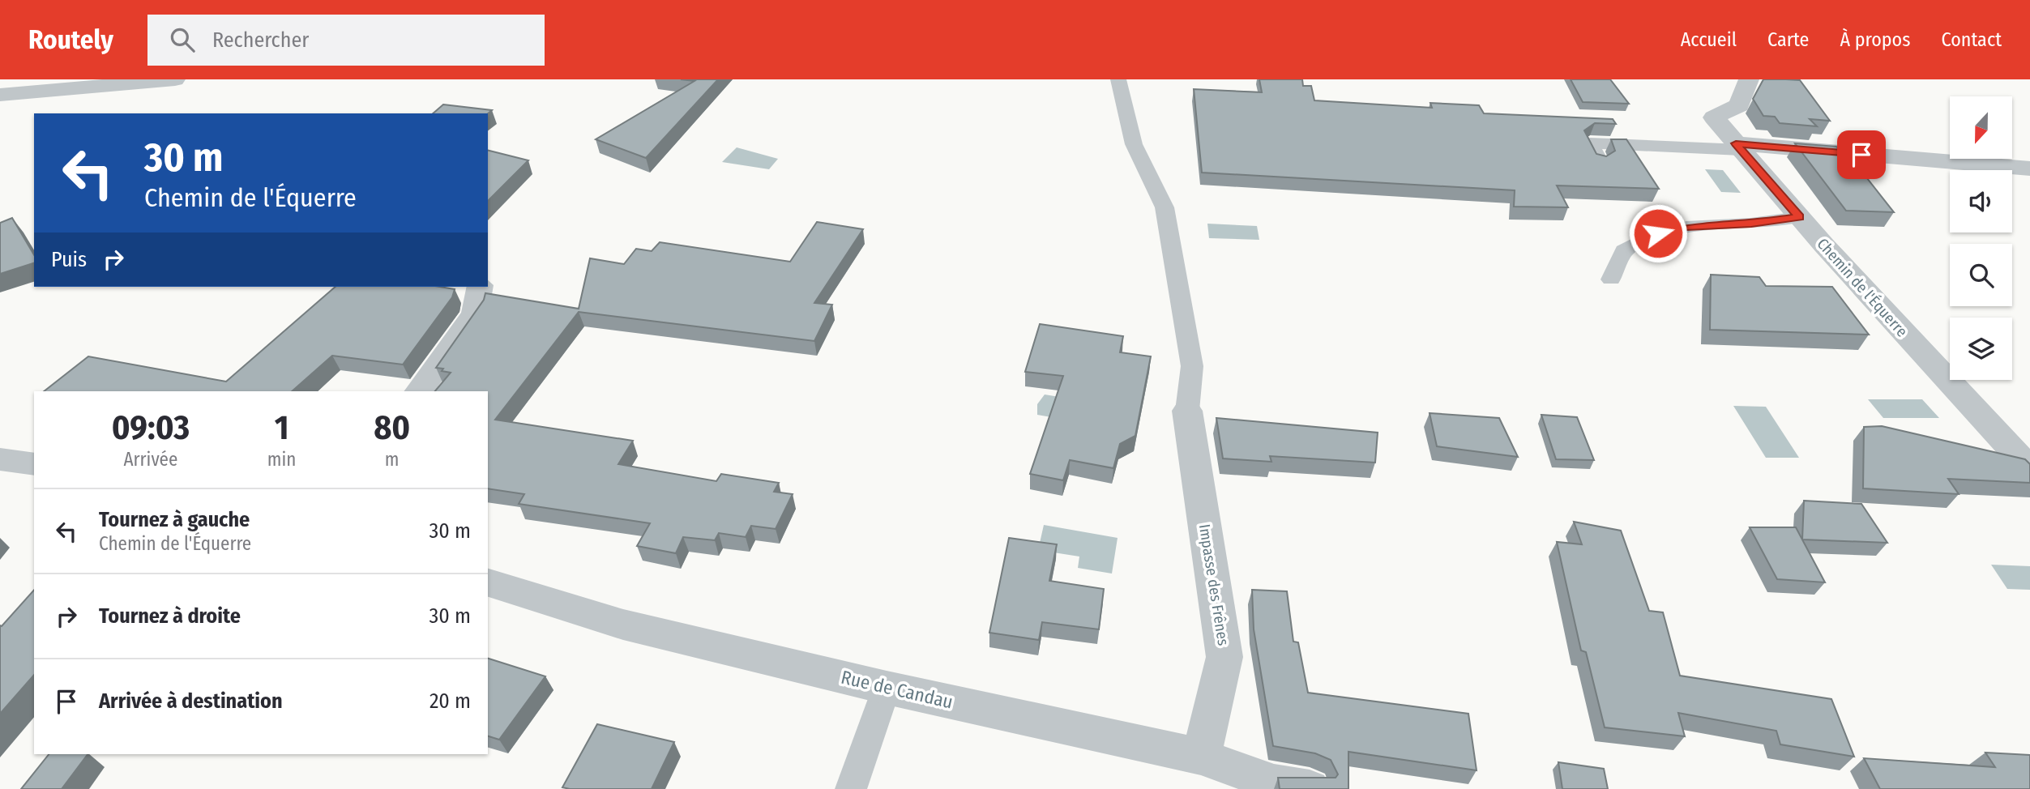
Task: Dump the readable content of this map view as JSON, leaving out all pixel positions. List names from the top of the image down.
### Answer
{
  "streets": {
    "street": ["Chemin de l'Équerre", "Impasse des Frênes", "Rue de Candau"]
  },
  "crossings": [
    ["Impasse des Frênes", "Rue de Candau"]
  ],
  "north": "bottom",
  "page": {
    "header": "Routely",
    "search": "Rechercher",
    "nav": [
      "Accueil",
      "Carte",
      "À propos",
      "Contact"
    ],
    "turn": ["30 m", "Chemin de l'Équerre"],
    "then": "Puis",
    "eta": [
      "09:03",
      "Arrivée",
      "1",
      "min",
      "80",
      "m"
    ],
    "list": [
      {
        "name": "Tournez à gauche",
        "note": "Chemin de l'Équerre",
        "value": "30 m"
      },
      {
        "name": "Tournez à droite",
        "value": "30 m"
      },
      {
        "name": "Arrivée à destination",
        "value": "20 m"
      }
    ]
  }
}
